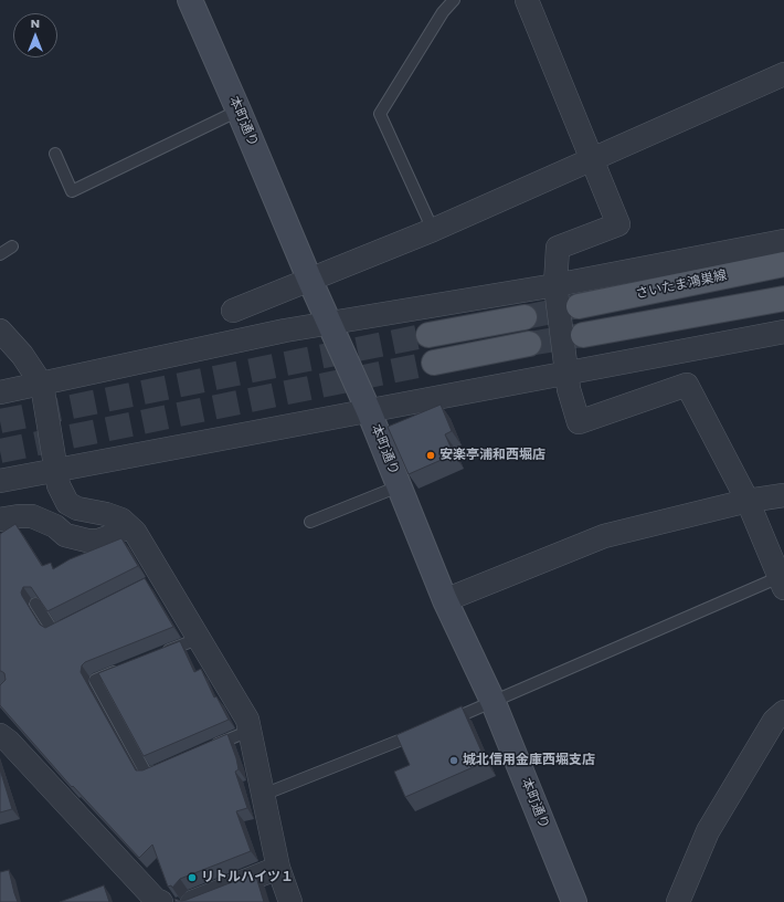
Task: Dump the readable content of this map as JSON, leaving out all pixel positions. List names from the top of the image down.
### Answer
{
  "streets": {
    "main road": ["本町通り", "さいたま鴻巣線"]
  },
  "places": ["安楽亭浦和西堀店", "城北信用金庫西堀支店", "リトルハイツ１"],
  "north": "top"
}
